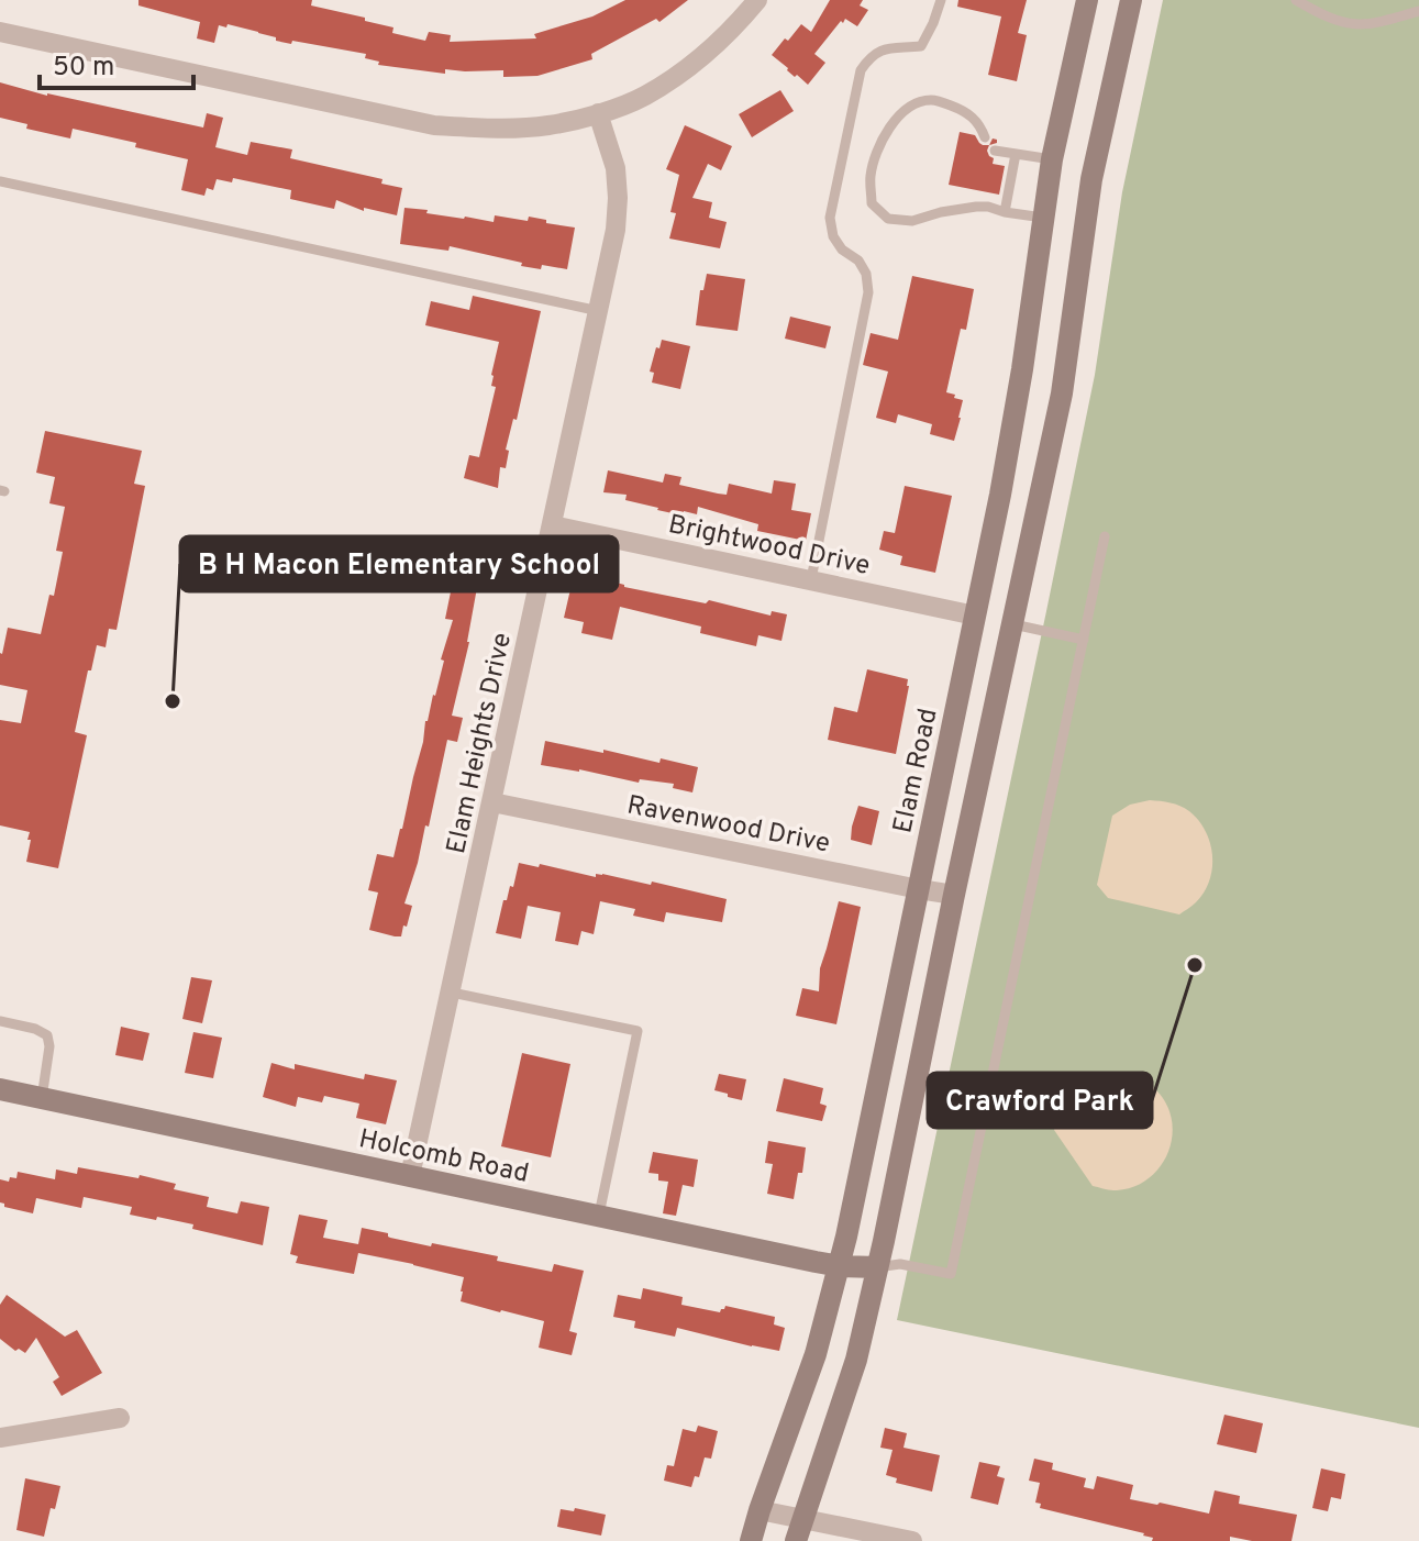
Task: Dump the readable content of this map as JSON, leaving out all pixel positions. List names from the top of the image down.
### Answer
{
  "streets": {
    "main road": ["Elam Road", "Holcomb Road"],
    "street": ["Brightwood Drive", "Elam Heights Drive", "Ravenwood Drive"]
  },
  "crossings": [
    ["Brightwood Drive", "Elam Heights Drive"],
    ["Brightwood Drive", "Elam Road"],
    ["Elam Heights Drive", "Ravenwood Drive"],
    ["Elam Heights Drive", "Holcomb Road"],
    ["Elam Road", "Ravenwood Drive"],
    ["Elam Road", "Holcomb Road"]
  ],
  "places": ["B H Macon Elementary School", "Crawford Park"],
  "scale_bar": "50 m"
}
